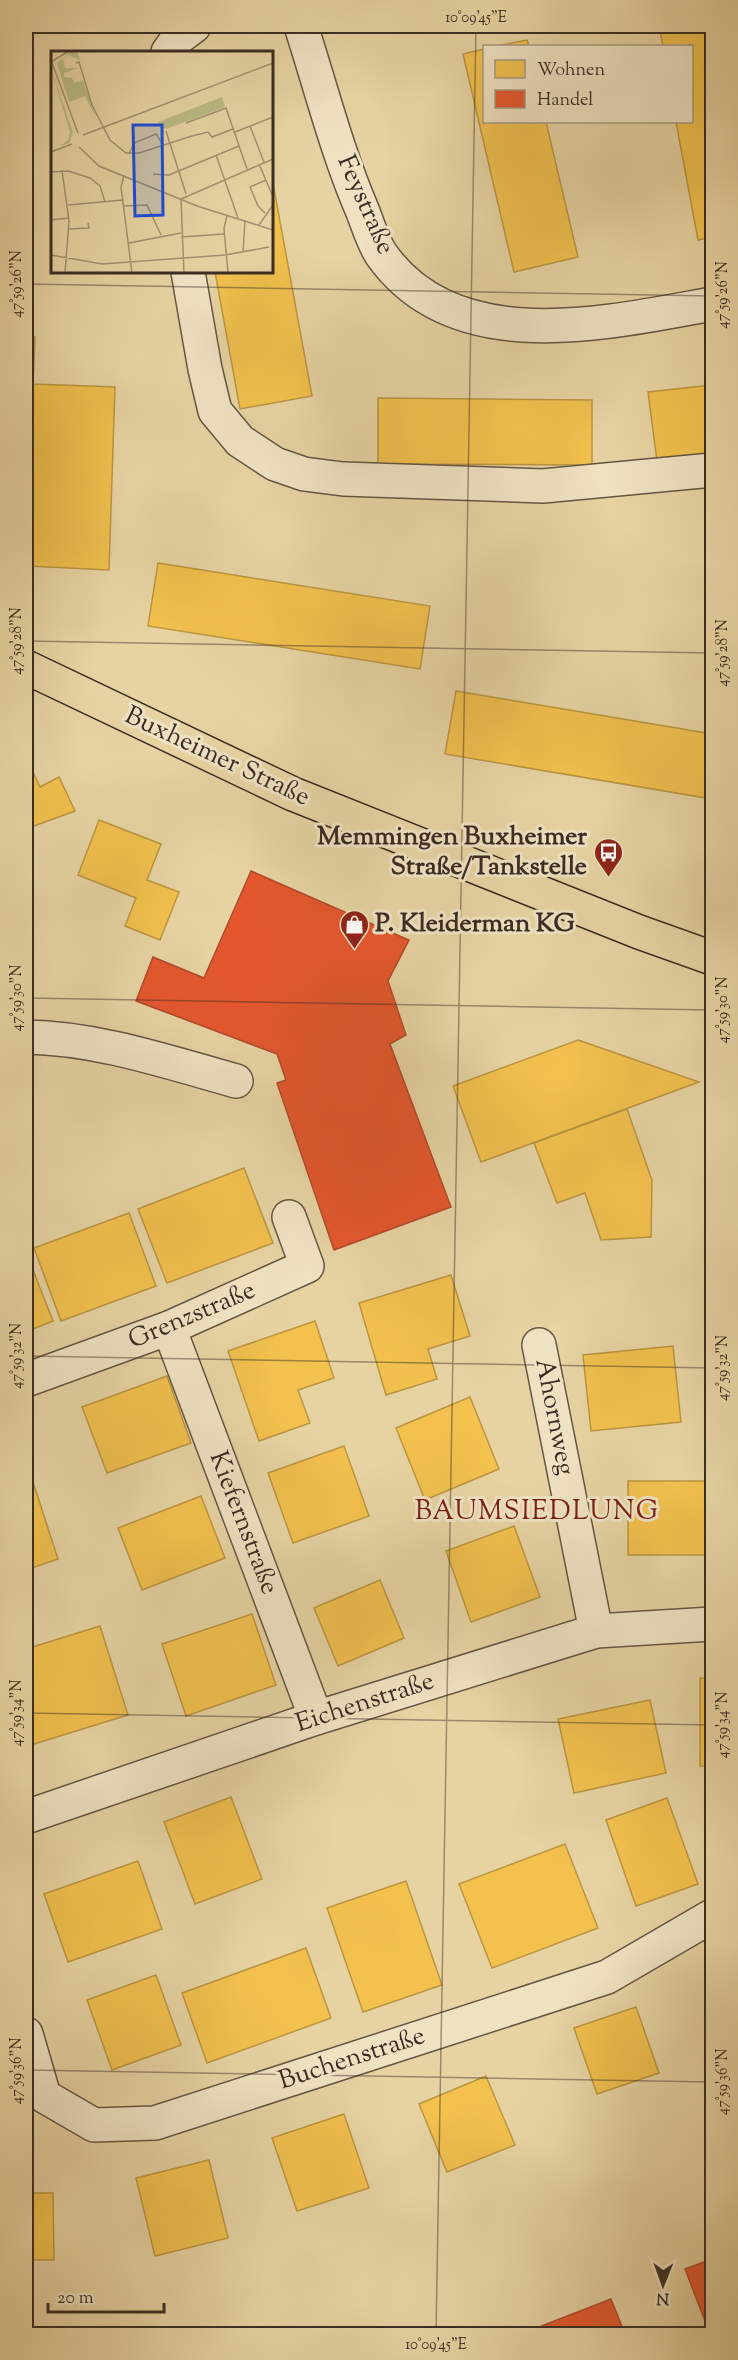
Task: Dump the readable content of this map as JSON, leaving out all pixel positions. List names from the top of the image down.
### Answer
{
  "streets": {
    "main road": ["Buxheimer Straße"],
    "street": [
      "Feystraße",
      "Grenzstraße",
      "Ahornweg",
      "Kiefernstraße",
      "Eichenstraße",
      "Buchenstraße"
    ]
  },
  "crossings": [
    ["Grenzstraße", "Kiefernstraße"],
    ["Ahornweg", "Eichenstraße"],
    ["Kiefernstraße", "Eichenstraße"]
  ],
  "districts": ["BAUMSIEDLUNG"],
  "places": {
    "bus stop": ["Memmingen Buxheimer Straße/Tankstelle"],
    "shop": ["P. Kleiderman KG"]
  },
  "legend": ["Wohnen", "Handel"],
  "scale_bar": "20 m",
  "north": "bottom",
  "coordinates": [
    "10°09'45\"E",
    "47°59'26\"N",
    "47°59'28\"N",
    "47°59'30\"N",
    "47°59'32\"N",
    "47°59'34\"N",
    "47°59'36\"N"
  ]
}
